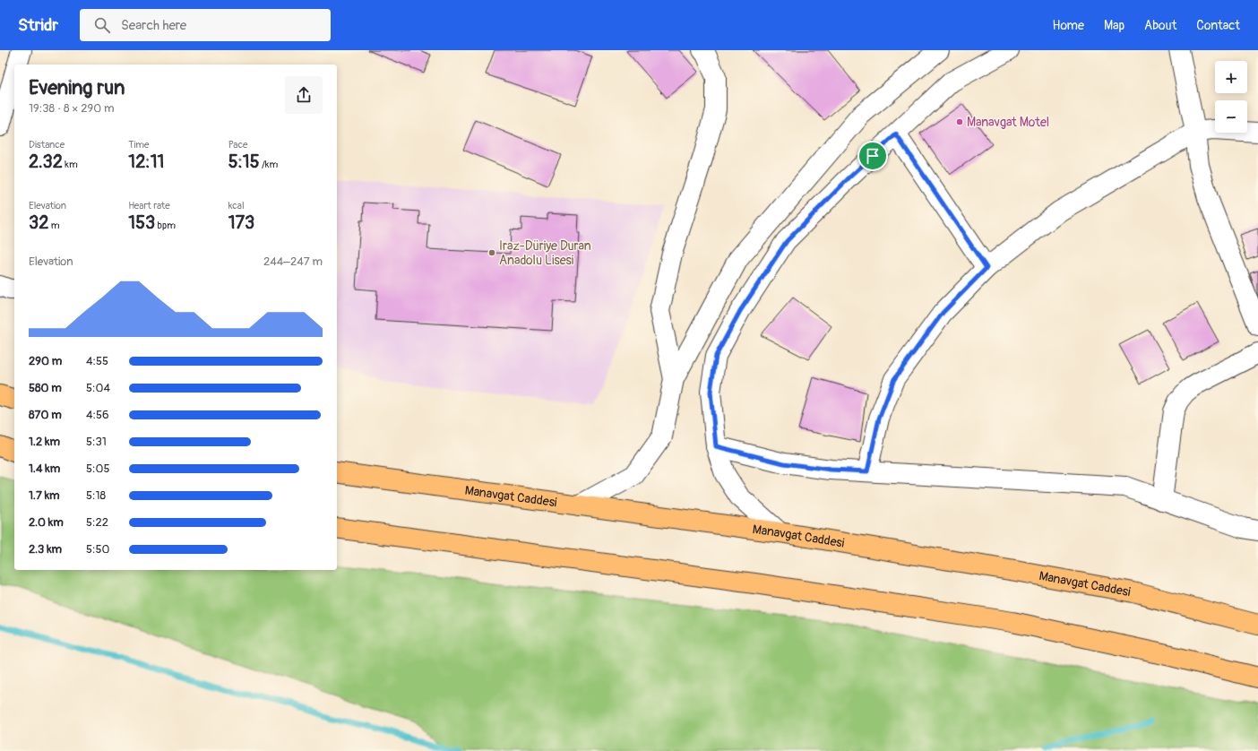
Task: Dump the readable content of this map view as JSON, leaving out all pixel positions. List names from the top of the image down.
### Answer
{
  "streets": {
    "highway": ["Manavgat Caddesi"]
  },
  "places": ["Manavgat Motel", "Iraz-Düriye Duran Anadolu Lisesi"],
  "page": {
    "header": "Stridr",
    "search": "Search here",
    "nav": [
      "Home",
      "Map",
      "About",
      "Contact"
    ],
    "map_buttons": ["+", "−"],
    "heading": ["Evening run", "19:38 · 8 × 290 m"],
    "stats": [
      ["Distance", "2.32 km"],
      ["Time", "12:11"],
      ["Pace", "5:15 /km"],
      ["Elevation", "32 m"],
      ["Heart rate", "153 bpm"],
      ["kcal", "173"]
    ],
    "chart": ["Elevation", "244–247 m"],
    "list": [
      {
        "name": "290 m",
        "note": "4:55"
      },
      {
        "name": "580 m",
        "note": "5:04"
      },
      {
        "name": "870 m",
        "note": "4:56"
      },
      {
        "name": "1.2 km",
        "note": "5:31"
      },
      {
        "name": "1.4 km",
        "note": "5:05"
      },
      {
        "name": "1.7 km",
        "note": "5:18"
      },
      {
        "name": "2.0 km",
        "note": "5:22"
      },
      {
        "name": "2.3 km",
        "note": "5:50"
      }
    ]
  }
}
